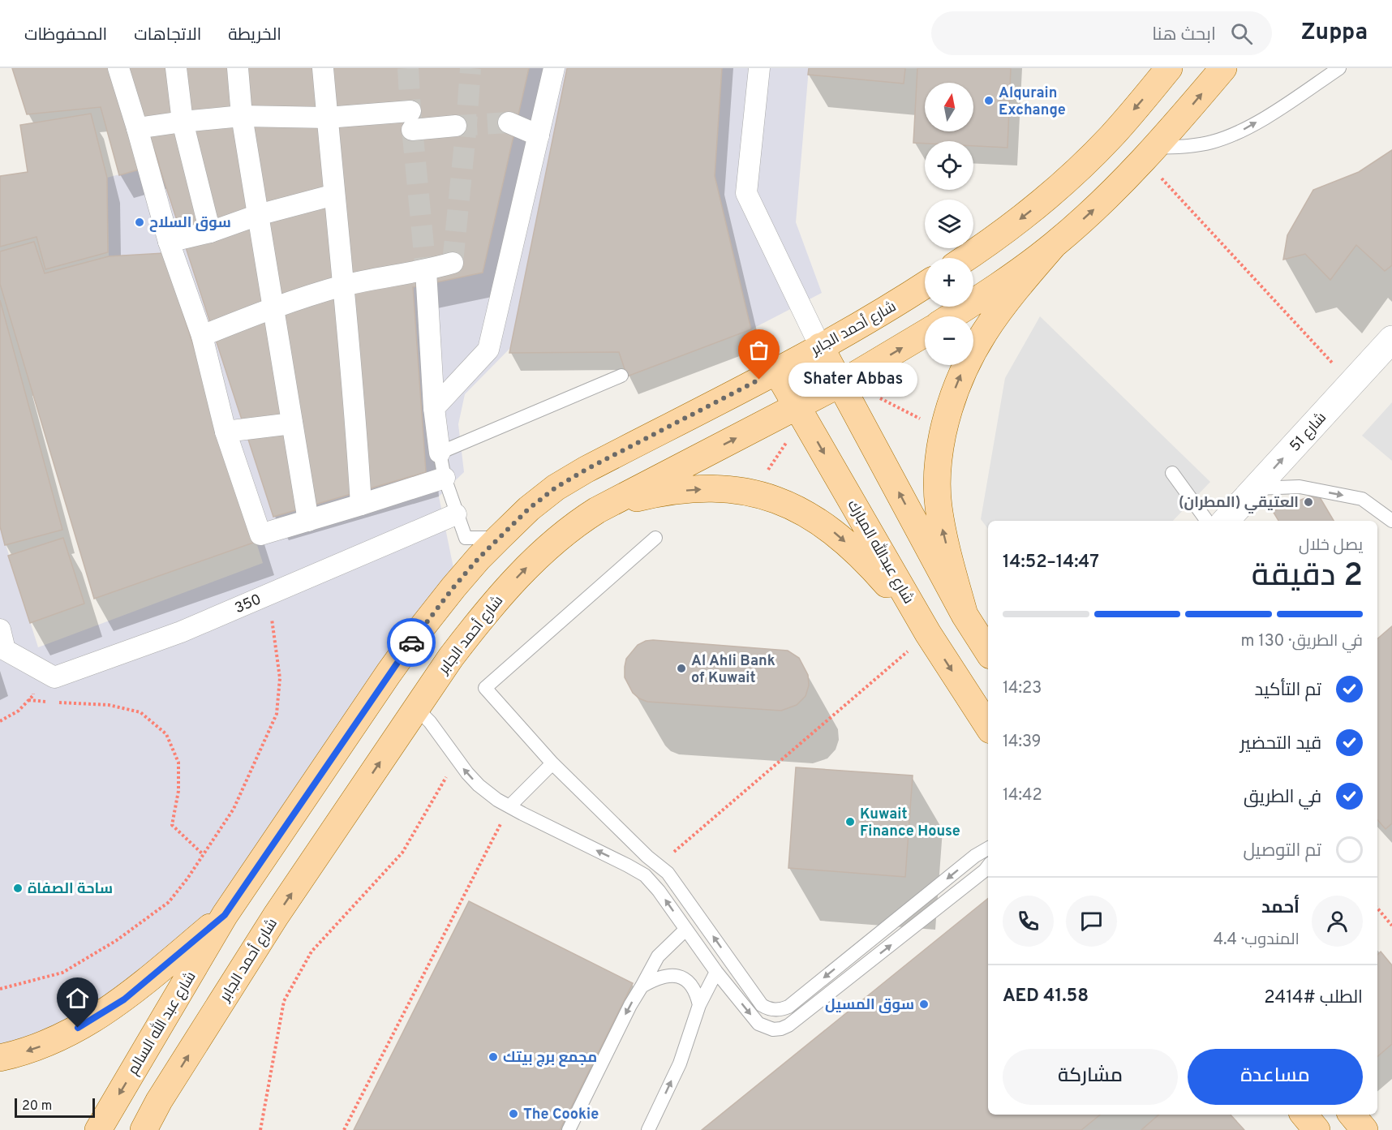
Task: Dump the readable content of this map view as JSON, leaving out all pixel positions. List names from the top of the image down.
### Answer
{
  "streets": {
    "main road": ["شارع أحمد الجابر", "شارع عبدالله المبارك", "شارع عبد الله السالم"],
    "street": ["شارع 51", "350"]
  },
  "crossings": [
    ["شارع أحمد الجابر", "شارع عبدالله المبارك"],
    ["شارع أحمد الجابر", "شارع عبد الله السالم"]
  ],
  "one_way": ["شارع 51", "شارع عبد الله السالم"],
  "places": [
    "Alqurain Exchange",
    "سوق السلاح",
    "Shater Abbas",
    "العتيقي (المطران)",
    "Al Ahli Bank of Kuwait",
    "Kuwait Finance House",
    "ساحة الصفاة",
    "سوق المسيل",
    "مجمع برج بيتك",
    "The Cookie"
  ],
  "scale_bar": "20 m",
  "north": "top",
  "page": {
    "header": "Zuppa",
    "search": "ابحث هنا",
    "nav": ["الخريطة", "الاتجاهات", "المحفوظات"],
    "map_buttons": ["+", "−"],
    "bubble": "Shater Abbas",
    "heading": ["2 دقيقة", "يصل خلال", "14:47–14:52"],
    "panel": [
      "أحمد",
      "المندوب · 4.4",
      "الطلب #2414",
      "AED 41.58"
    ],
    "bar": "في الطريق · 130 m",
    "list": [
      ["تم التأكيد", "14:23"],
      ["قيد التحضير", "14:39"],
      ["في الطريق", "14:42"],
      "تم التوصيل"
    ],
    "buttons": ["مساعدة", "مشاركة"],
    "scale": "20 m"
  }
}
